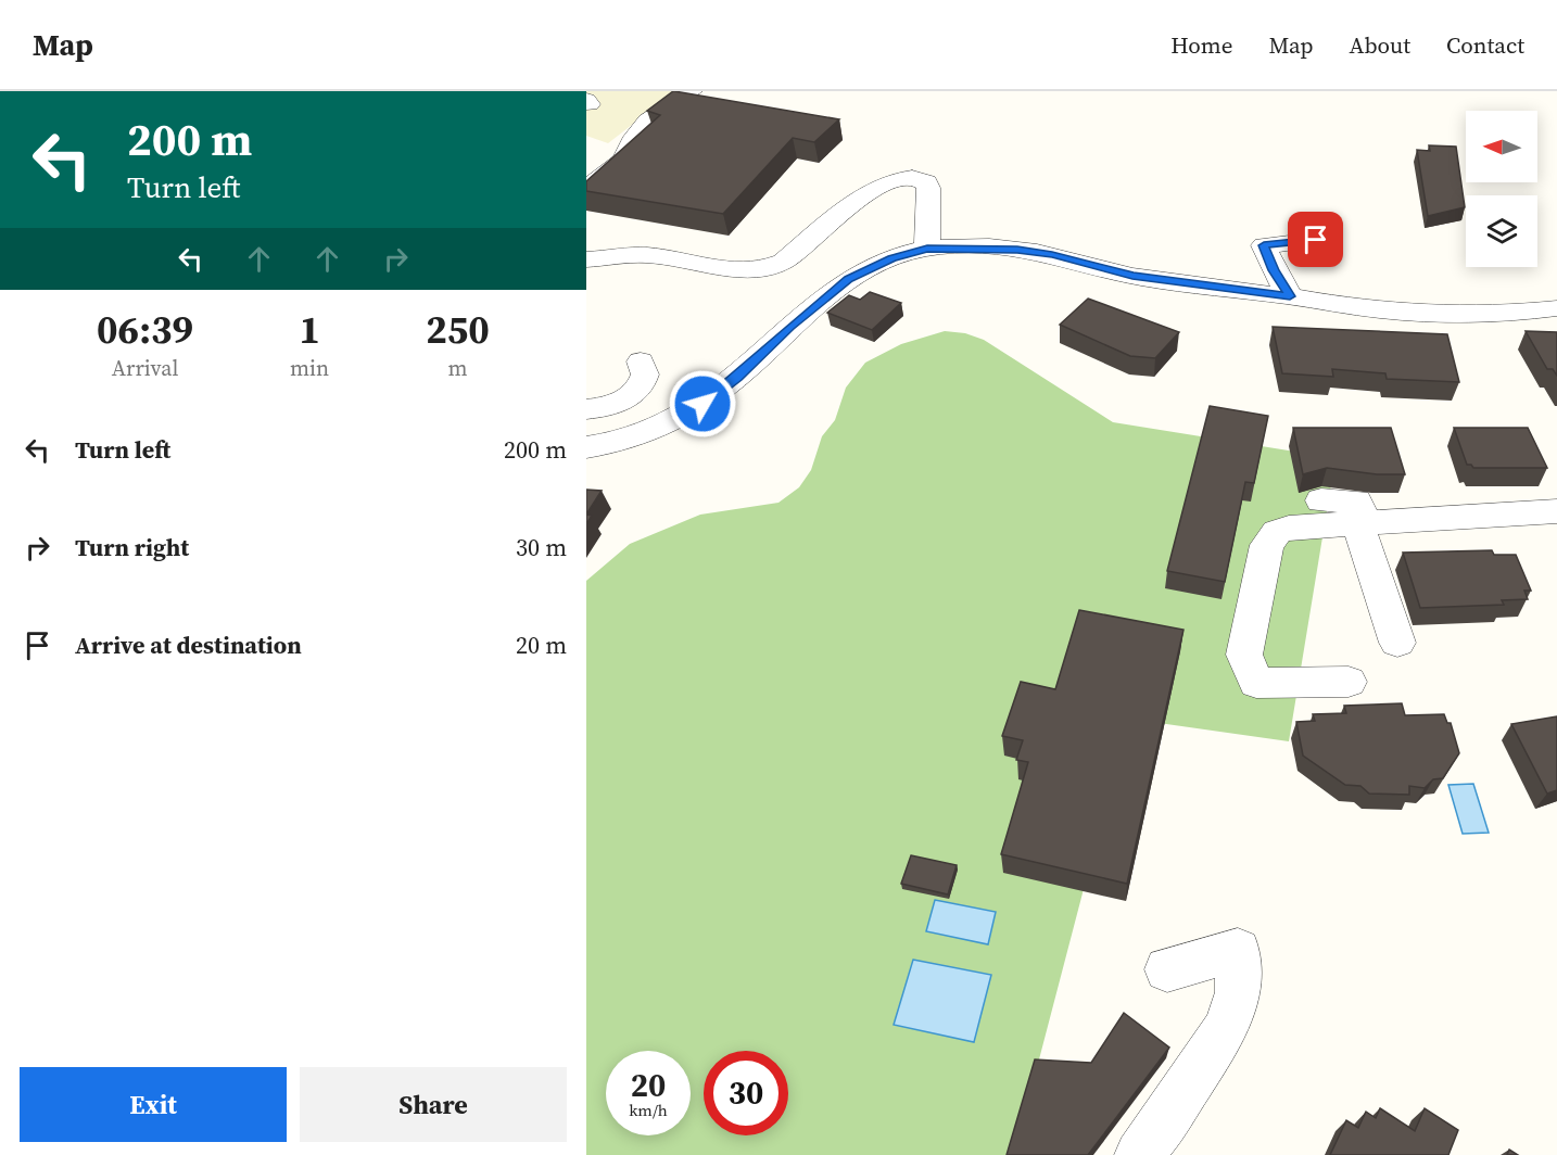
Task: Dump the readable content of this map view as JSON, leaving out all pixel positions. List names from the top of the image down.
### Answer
{
  "north": "left",
  "page": {
    "header": "Map",
    "nav": [
      "Home",
      "Map",
      "About",
      "Contact"
    ],
    "turn": ["200 m", "Turn left"],
    "eta": [
      "06:39",
      "Arrival",
      "1",
      "min",
      "250",
      "m"
    ],
    "list": [
      {
        "name": "Turn left",
        "value": "200 m"
      },
      {
        "name": "Turn right",
        "value": "30 m"
      },
      {
        "name": "Arrive at destination",
        "value": "20 m"
      }
    ],
    "speed": "20 km/h",
    "limit": "30",
    "buttons": ["Exit", "Share"]
  }
}
